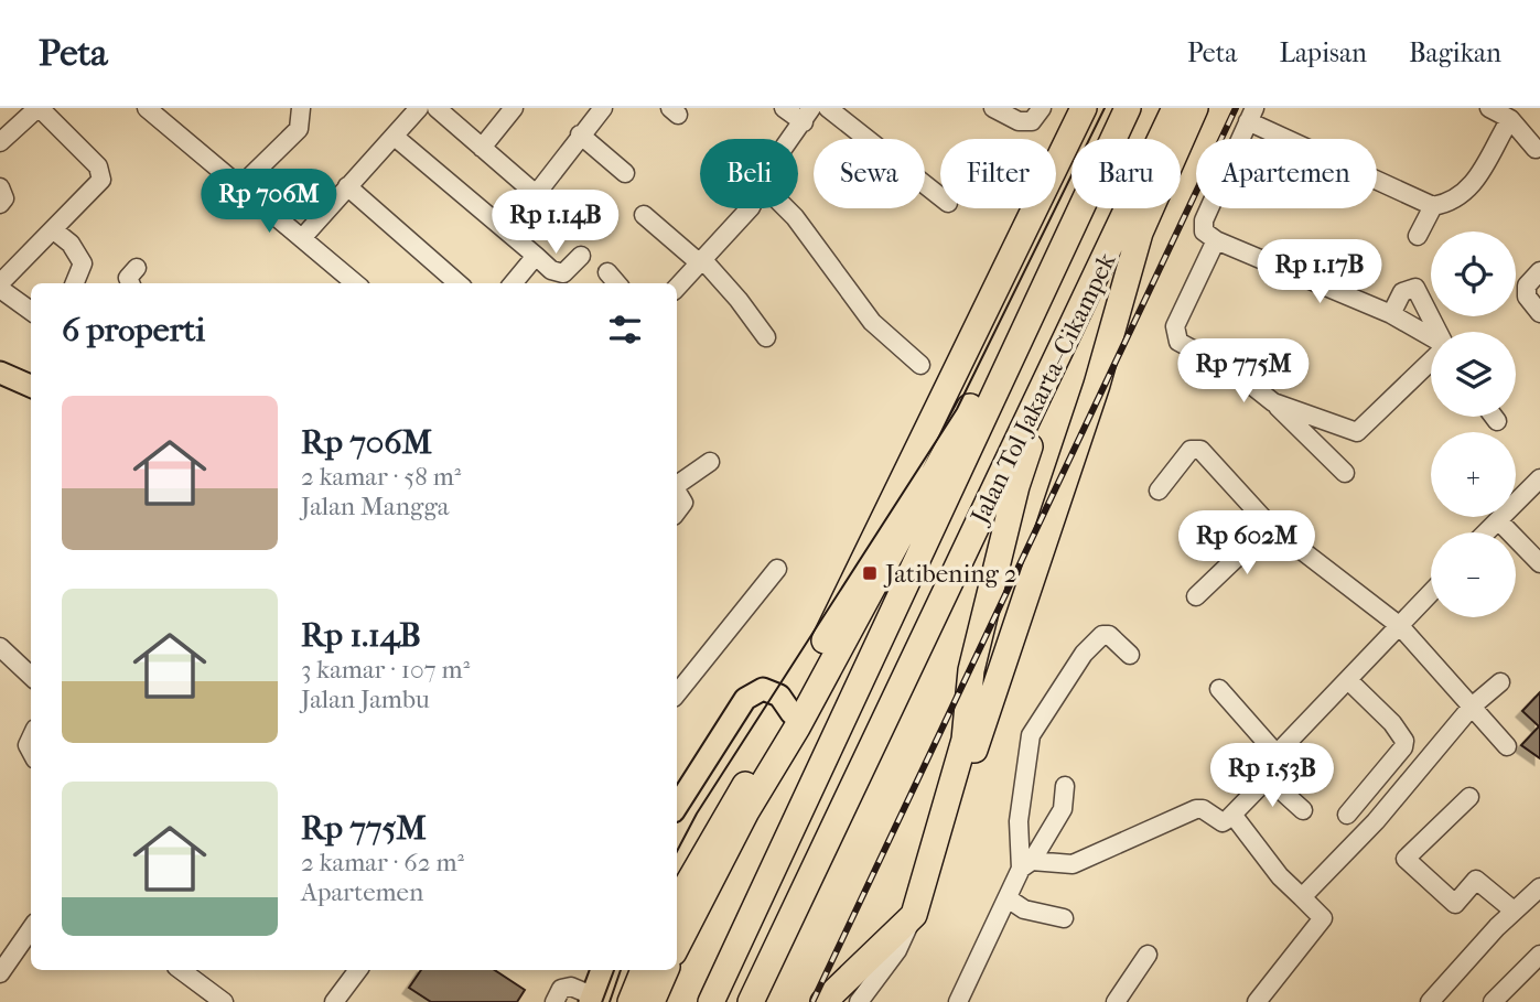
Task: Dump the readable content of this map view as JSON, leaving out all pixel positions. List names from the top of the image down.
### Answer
{
  "streets": {
    "highway": ["Jalan Tol Jakarta–Cikampek"]
  },
  "places": {
    "transit": ["Jatibening 2"]
  },
  "page": {
    "header": "Peta",
    "nav": ["Peta", "Lapisan", "Bagikan"],
    "chip": [
      "Beli",
      "Sewa",
      "Filter",
      "Baru",
      "Apartemen"
    ],
    "price": [
      "Rp 706M",
      "Rp 1.14B",
      "Rp 1.17B",
      "Rp 775M",
      "Rp 602M",
      "Rp 1.53B"
    ],
    "map_buttons": ["+", "−"],
    "heading": "6 properti",
    "list": [
      {
        "name": "Rp 706M",
        "note": "2 kamar · 58 m² · Jalan Mangga"
      },
      {
        "name": "Rp 1.14B",
        "note": "3 kamar · 107 m² · Jalan Jambu"
      },
      {
        "name": "Rp 775M",
        "note": "2 kamar · 62 m² · Apartemen"
      }
    ]
  }
}
